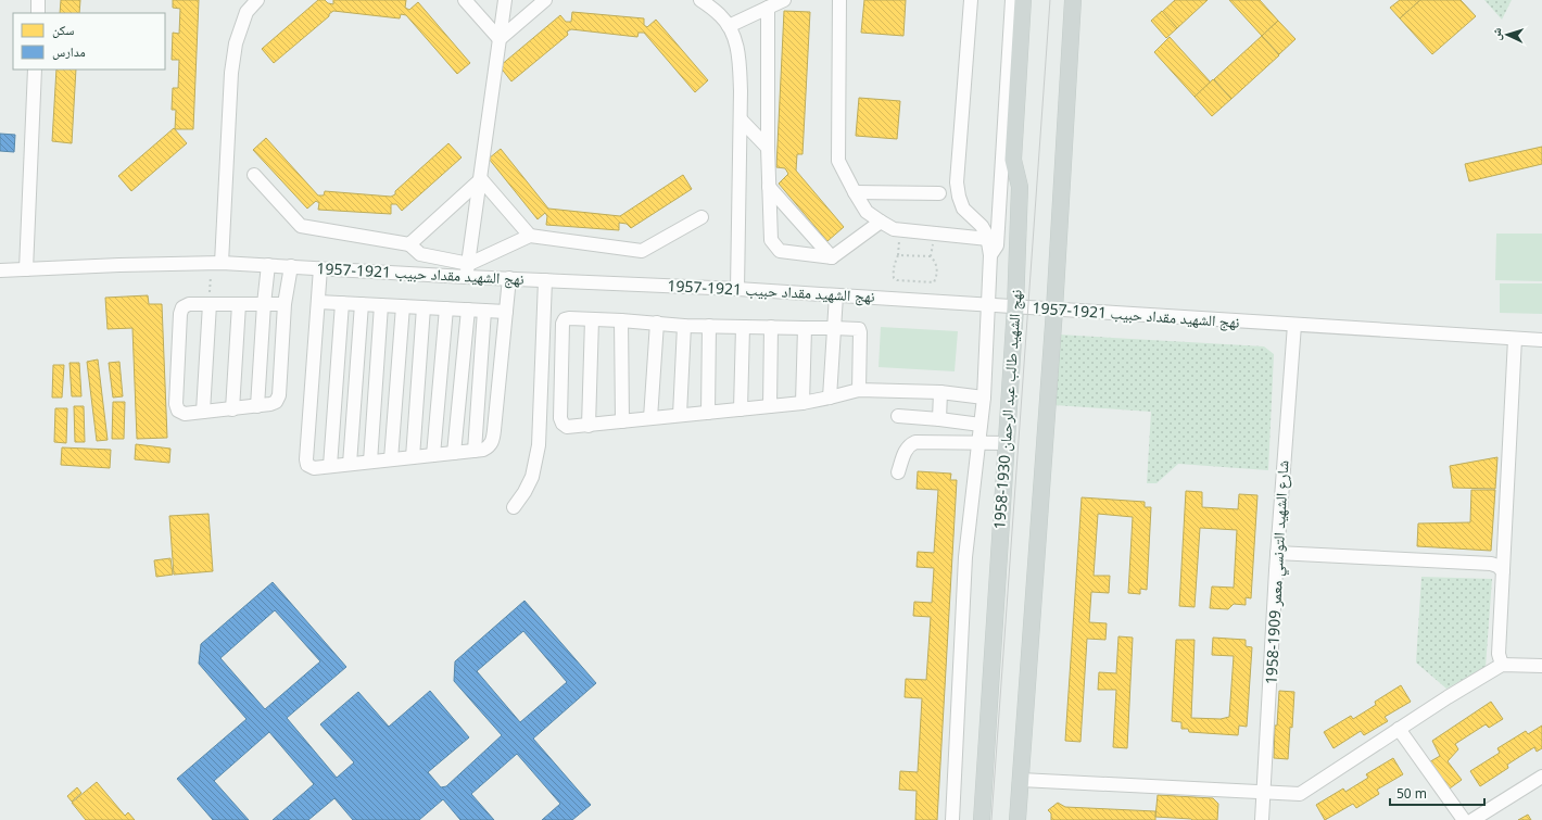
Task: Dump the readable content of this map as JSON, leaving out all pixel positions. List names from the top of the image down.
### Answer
{
  "streets": {
    "main road": ["نهج الشهيد طالب عبد الرحمان 1930-1958"],
    "street": ["نهج الشهيد مقداد حبيب 1921-1957", "شارع الشهيد التونسي معمر 1909-1958"]
  },
  "crossings": [
    ["نهج الشهيد مقداد حبيب 1921-1957", "نهج الشهيد طالب عبد الرحمان 1930-1958"],
    ["نهج الشهيد مقداد حبيب 1921-1957", "شارع الشهيد التونسي معمر 1909-1958"]
  ],
  "legend": ["سكن", "مدارس"],
  "scale_bar": "50 m",
  "north": "left"
}
